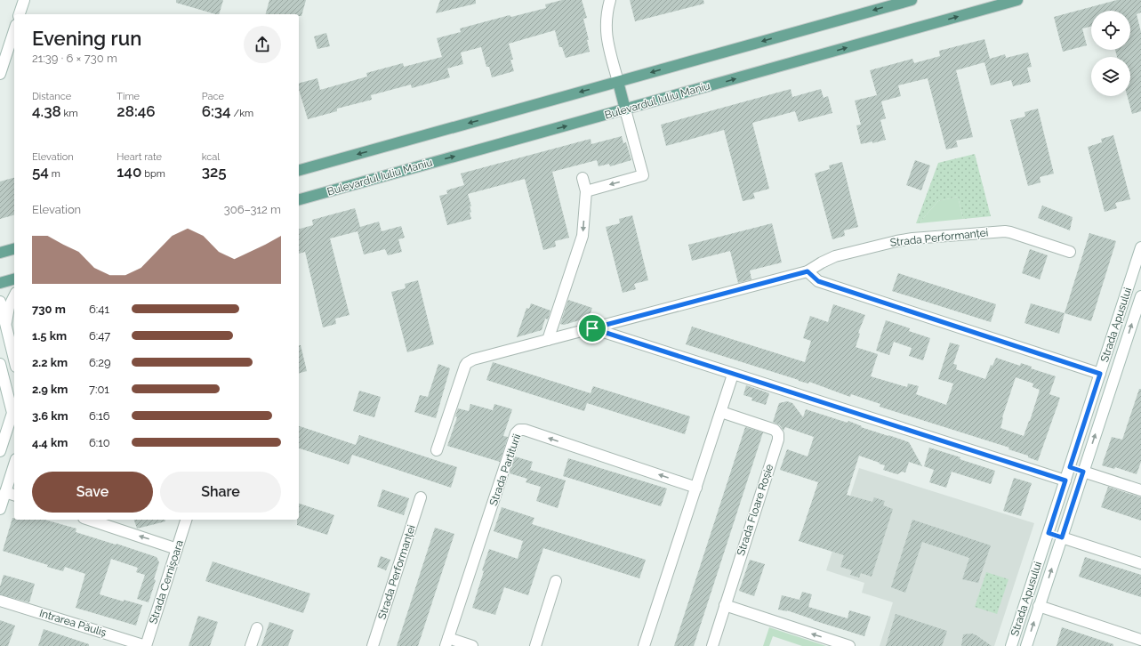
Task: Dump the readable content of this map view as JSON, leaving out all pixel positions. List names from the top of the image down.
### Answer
{
  "streets": {
    "main road": ["Bulevardul Iuliu Maniu"],
    "street": [
      "Strada Performanței",
      "Strada Apusului",
      "Strada Partiturii",
      "Strada Floare Roșie",
      "Strada Cernișoara",
      "Intrarea Păuliș"
    ]
  },
  "crossings": [
    ["Strada Cernișoara", "Intrarea Păuliș"]
  ],
  "page": {
    "heading": ["Evening run", "21:39 · 6 × 730 m"],
    "stats": [
      ["Distance", "4.38 km"],
      ["Time", "28:46"],
      ["Pace", "6:34 /km"],
      ["Elevation", "54 m"],
      ["Heart rate", "140 bpm"],
      ["kcal", "325"]
    ],
    "chart": ["Elevation", "306–312 m"],
    "list": [
      {
        "name": "730 m",
        "note": "6:41"
      },
      {
        "name": "1.5 km",
        "note": "6:47"
      },
      {
        "name": "2.2 km",
        "note": "6:29"
      },
      {
        "name": "2.9 km",
        "note": "7:01"
      },
      {
        "name": "3.6 km",
        "note": "6:16"
      },
      {
        "name": "4.4 km",
        "note": "6:10"
      }
    ],
    "buttons": ["Save", "Share"]
  }
}
